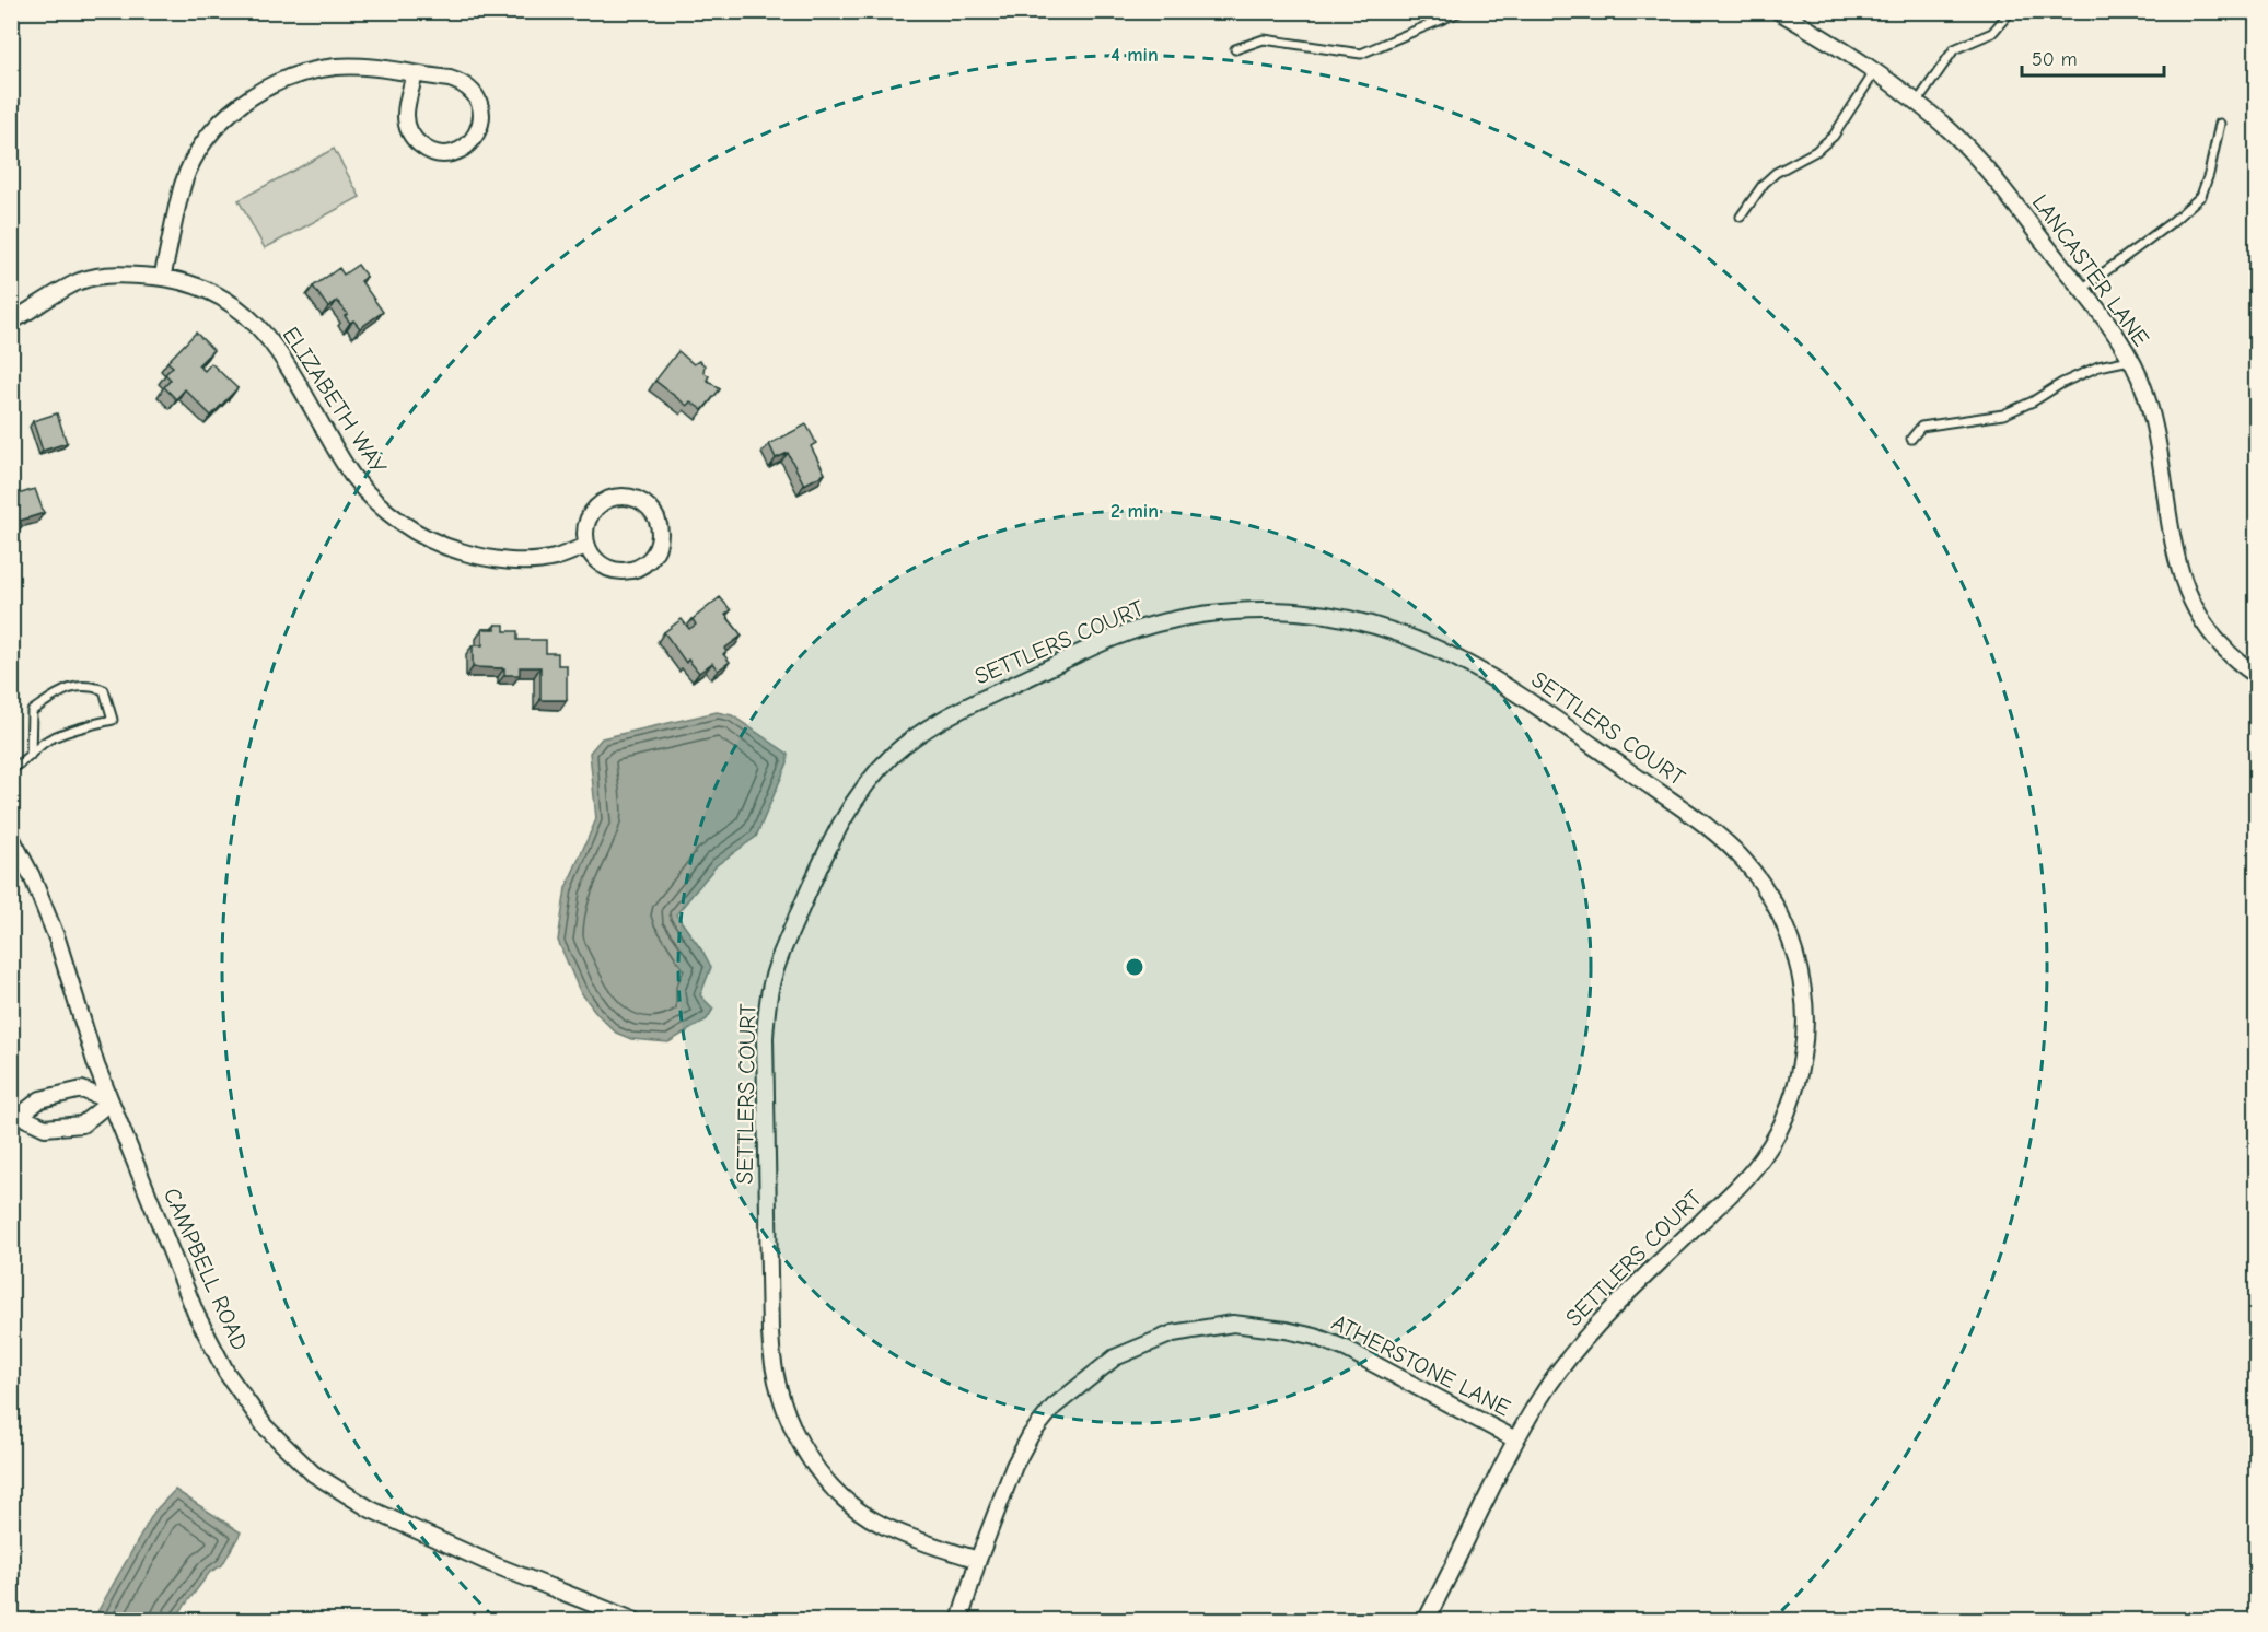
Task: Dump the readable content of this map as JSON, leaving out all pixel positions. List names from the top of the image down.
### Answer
{
  "streets": {
    "street": [
      "LANCASTER LANE",
      "ELIZABETH WAY",
      "SETTLERS COURT",
      "CAMPBELL ROAD",
      "ATHERSTONE LANE"
    ]
  },
  "crossings": [
    ["SETTLERS COURT", "ATHERSTONE LANE"]
  ],
  "scale_bar": "50 m",
  "rings": ["4 min", "2 min"]
}
